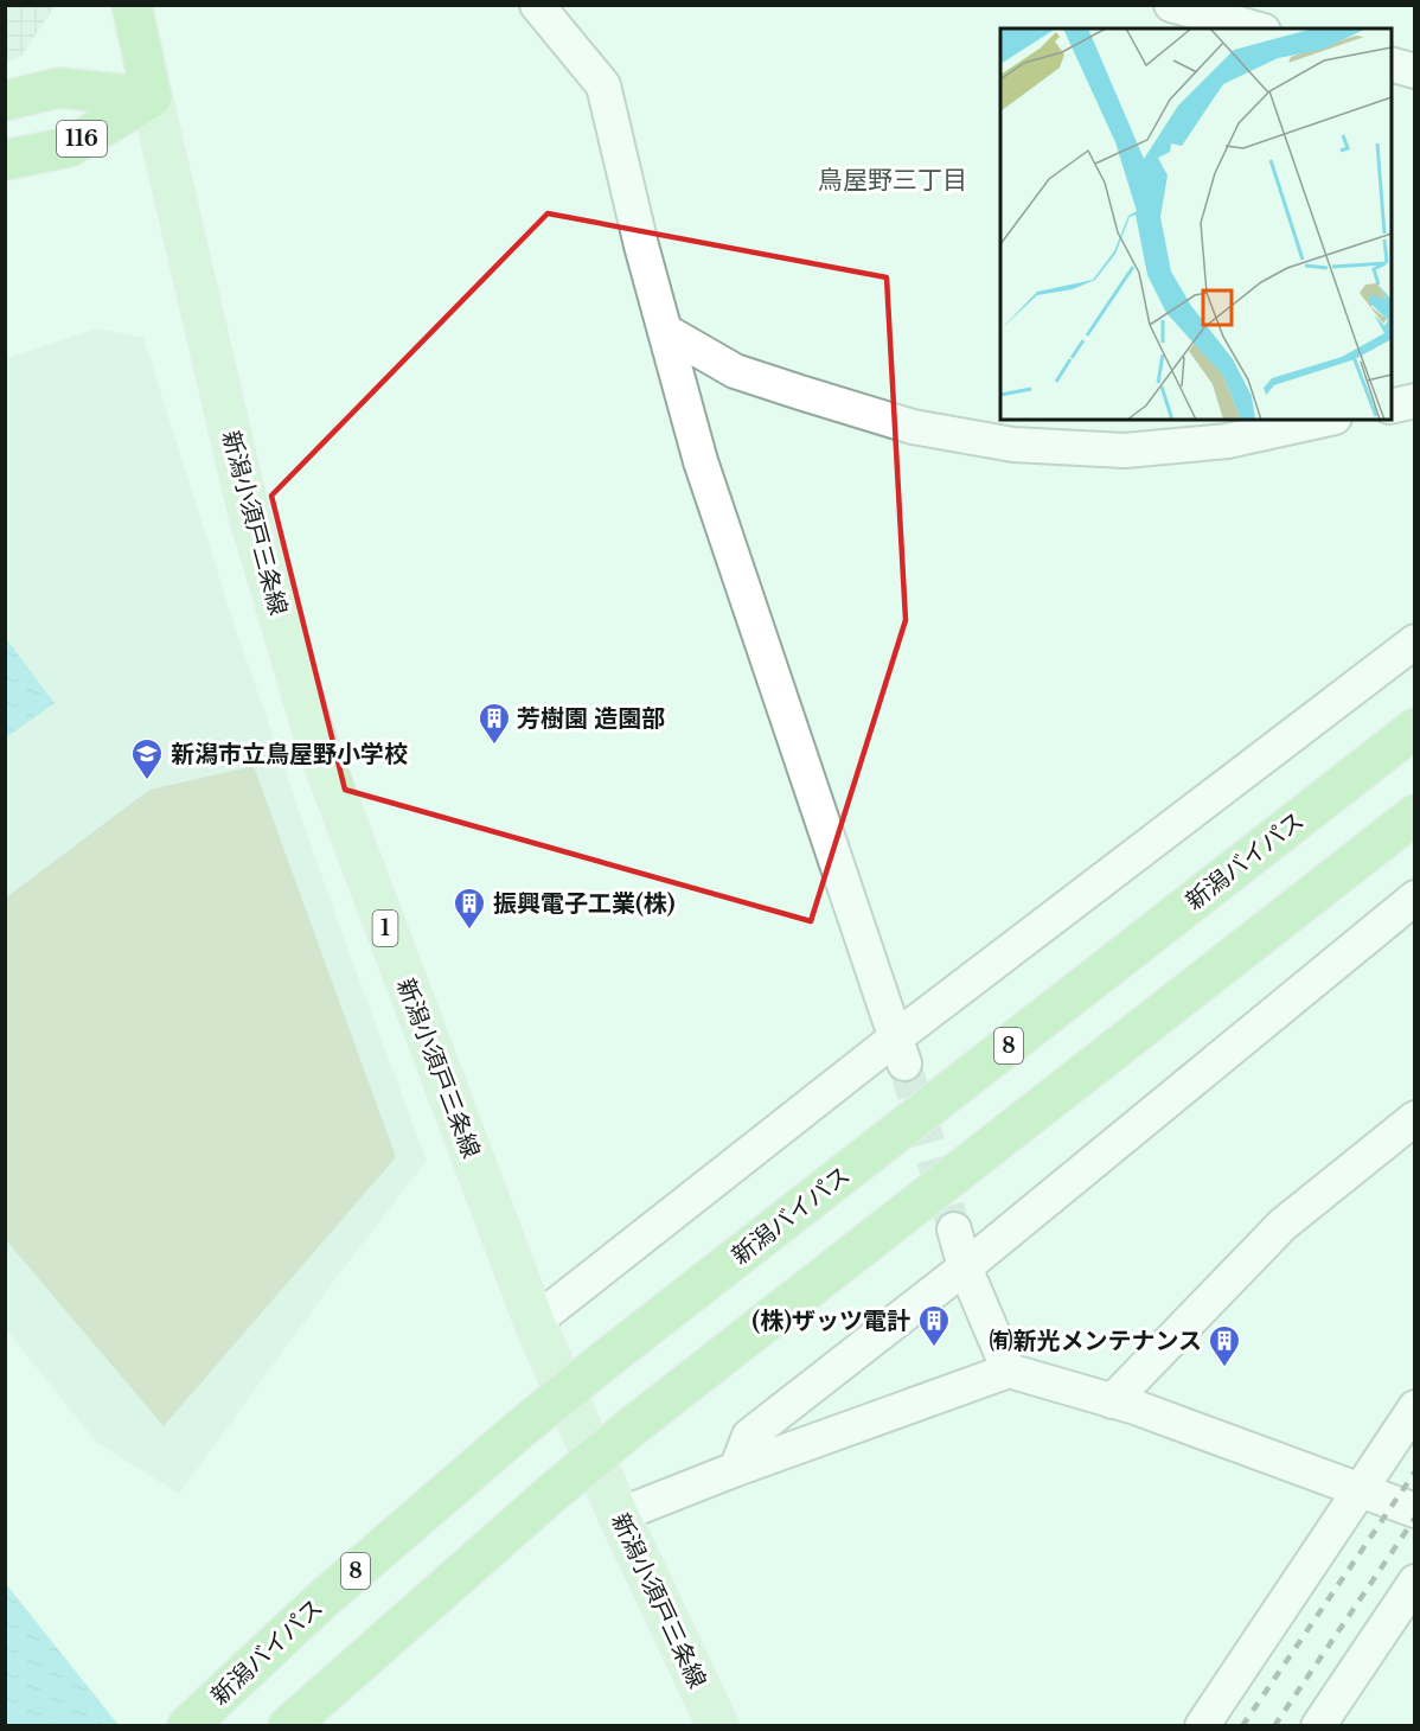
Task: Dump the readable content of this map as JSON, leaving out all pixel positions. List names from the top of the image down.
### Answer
{
  "streets": {
    "highway": ["116", "新潟バイパス", "8"],
    "main road": ["新潟小須戸三条線", "1"]
  },
  "crossings": [
    ["116", "新潟小須戸三条線"]
  ],
  "districts": ["鳥屋野三丁目"],
  "places": {
    "building": [
      "芳樹園 造園部",
      "振興電子工業(株)",
      "(株)ザッツ電計",
      "㈲新光メンテナンス"
    ],
    "school or university": ["新潟市立鳥屋野小学校"]
  }
}
